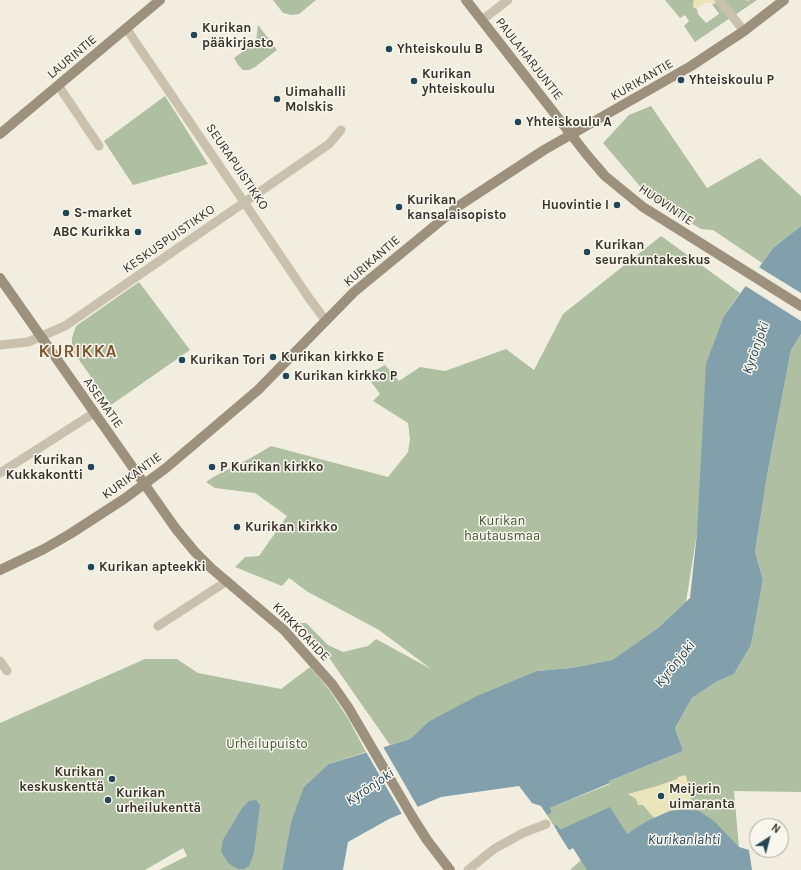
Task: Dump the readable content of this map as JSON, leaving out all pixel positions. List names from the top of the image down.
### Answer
{
  "streets": {
    "main road": [
      "LAURINTIE",
      "PAULAHARJUNTIE",
      "KURIKANTIE",
      "HUOVINTIE",
      "ASEMATIE",
      "KIRKKOAHDE"
    ],
    "street": ["SEURAPUISTIKKO", "KESKUSPUISTIKKO"]
  },
  "crossings": [
    ["LAURINTIE", "SEURAPUISTIKKO"],
    ["PAULAHARJUNTIE", "KURIKANTIE"],
    ["PAULAHARJUNTIE", "HUOVINTIE"],
    ["KURIKANTIE", "SEURAPUISTIKKO"],
    ["KURIKANTIE", "HUOVINTIE"],
    ["KURIKANTIE", "ASEMATIE"],
    ["KURIKANTIE", "KIRKKOAHDE"],
    ["SEURAPUISTIKKO", "KESKUSPUISTIKKO"],
    ["KESKUSPUISTIKKO", "ASEMATIE"],
    ["ASEMATIE", "KIRKKOAHDE"]
  ],
  "districts": ["KURIKKA"],
  "water": ["Kyrönjoki", "Kurikanlahti"],
  "parks": ["Kurikan hautausmaa", "Urheilupuisto"],
  "places": [
    "Kurikan pääkirjasto",
    "Yhteiskoulu B",
    "Yhteiskoulu P",
    "Kurikan yhteiskoulu",
    "Uimahalli Molskis",
    "Yhteiskoulu A",
    "Huovintie I",
    "Kurikan kansalaisopisto",
    "S-market",
    "ABC Kurikka",
    "Kurikan seurakuntakeskus",
    "Kurikan kirkko E",
    "Kurikan Tori",
    "Kurikan kirkko P",
    "Kurikan Kukkakontti",
    "P Kurikan kirkko",
    "Kurikan kirkko",
    "Kurikan apteekki",
    "Kurikan keskuskenttä",
    "Meijerin uimaranta",
    "Kurikan urheilukenttä"
  ],
  "north": "top right"
}
